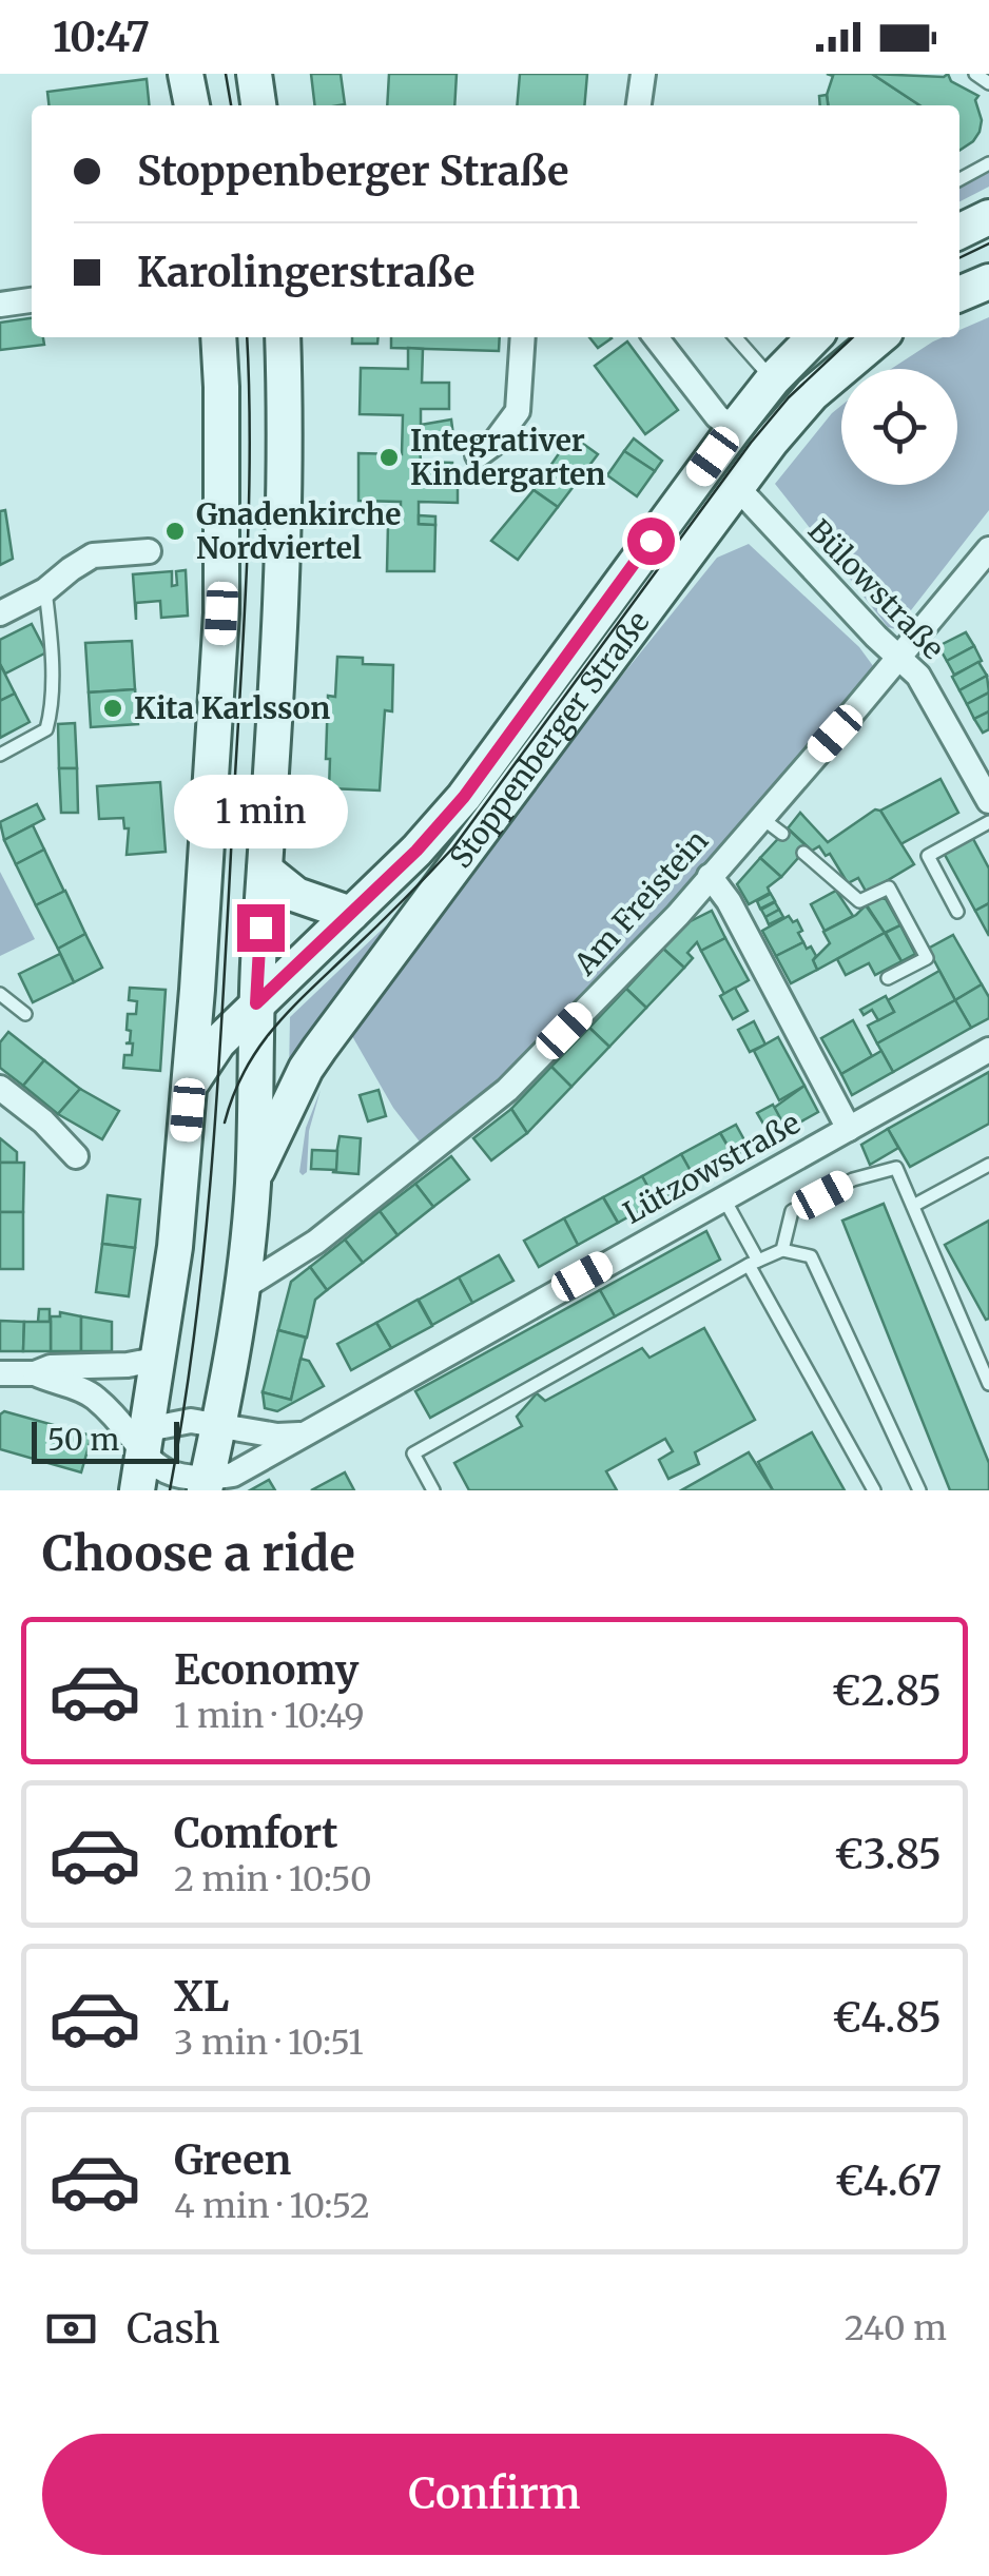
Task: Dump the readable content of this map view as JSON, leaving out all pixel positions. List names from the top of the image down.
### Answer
{
  "streets": {
    "main road": ["Stoppenberger Straße"],
    "street": ["Bülowstraße", "Am Freistein", "Lützowstraße"]
  },
  "crossings": [
    ["Bülowstraße", "Stoppenberger Straße"],
    ["Bülowstraße", "Am Freistein"],
    ["Stoppenberger Straße", "Am Freistein"],
    ["Stoppenberger Straße", "Lützowstraße"]
  ],
  "places": ["Integrativer Kindergarten", "Gnadenkirche Nordviertel", "Kita Karlsson"],
  "scale_bar": "50 m",
  "page": {
    "status": "10:47",
    "banner": ["Stoppenberger Straße", "Karolingerstraße"],
    "bubble": "1 min",
    "scale": "50 m",
    "heading": "Choose a ride",
    "list": [
      {
        "name": "Economy",
        "note": "1 min · 10:49",
        "value": "€2.85"
      },
      {
        "name": "Comfort",
        "note": "2 min · 10:50",
        "value": "€3.85"
      },
      {
        "name": "XL",
        "note": "3 min · 10:51",
        "value": "€4.85"
      },
      {
        "name": "Green",
        "note": "4 min · 10:52",
        "value": "€4.67"
      }
    ],
    "pay": ["Cash", "240 m"],
    "buttons": "Confirm"
  }
}
